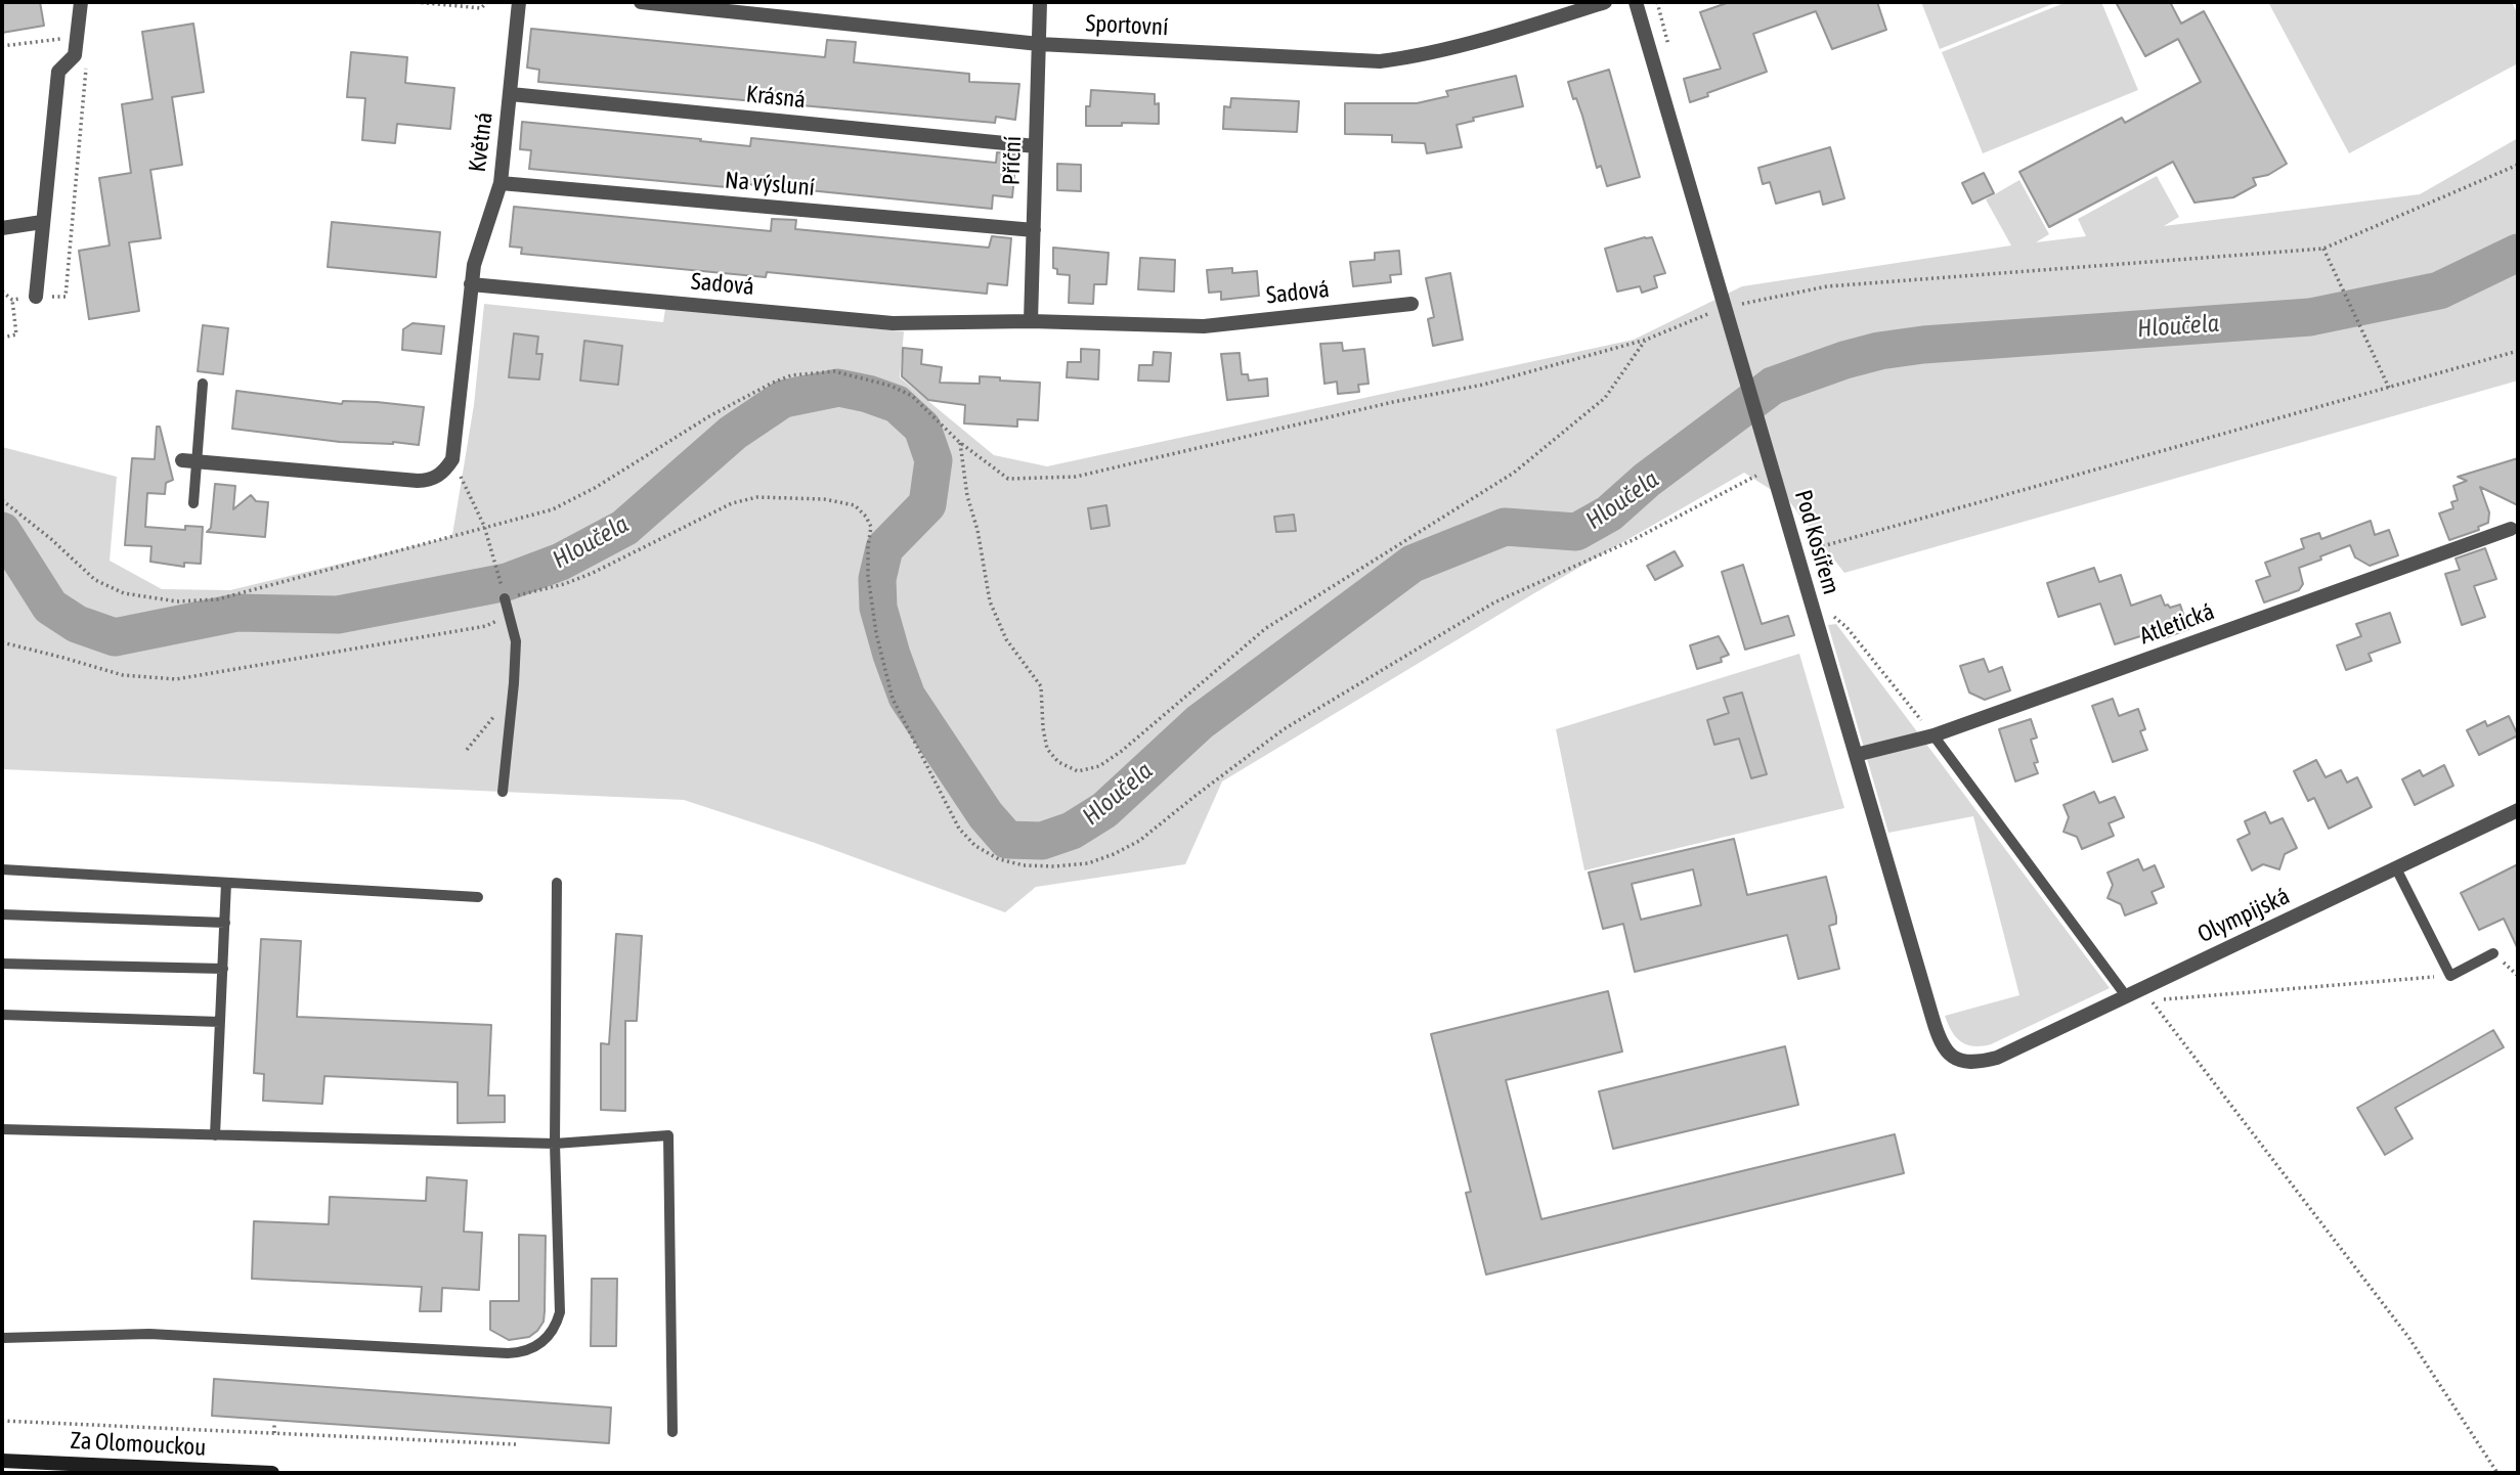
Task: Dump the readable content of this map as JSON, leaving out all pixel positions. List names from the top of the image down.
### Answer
{
  "streets": {
    "main road": ["Za Olomouckou"],
    "street": [
      "Sportovní",
      "Krásná",
      "Květná",
      "Příční",
      "Na výsluní",
      "Sadová",
      "Pod Kosířem",
      "Atletická",
      "Olympijská"
    ]
  },
  "crossings": [
    ["Sportovní", "Příční"],
    ["Krásná", "Květná"],
    ["Krásná", "Příční"],
    ["Květná", "Na výsluní"],
    ["Květná", "Sadová"],
    ["Příční", "Na výsluní"],
    ["Příční", "Sadová"],
    ["Pod Kosířem", "Atletická"],
    ["Pod Kosířem", "Olympijská"]
  ],
  "water": ["Hloučela"]
}
